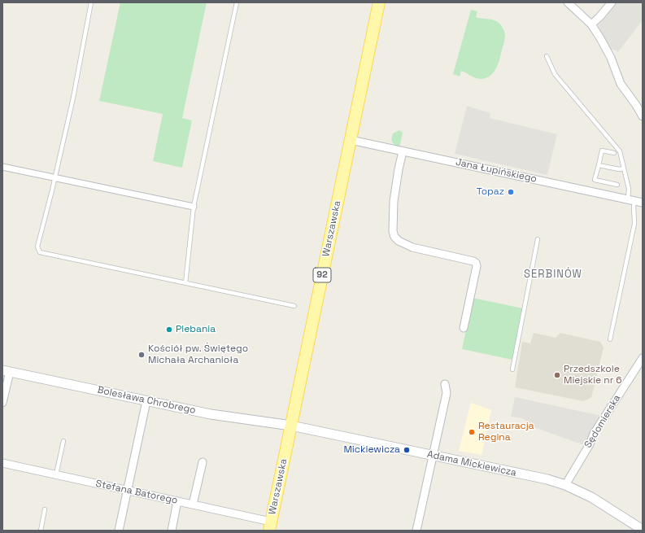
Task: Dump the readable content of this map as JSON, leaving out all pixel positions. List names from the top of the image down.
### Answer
{
  "streets": {
    "main road": ["Warszawska", "92"],
    "street": [
      "Jana Łupińskiego",
      "Bolesława Chrobrego",
      "Sędomierska",
      "Adama Mickiewicza",
      "Stefana Batorego"
    ]
  },
  "crossings": [
    ["Jana Łupińskiego", "Warszawska"],
    ["Warszawska", "Bolesława Chrobrego"],
    ["Warszawska", "Adama Mickiewicza"],
    ["Warszawska", "Stefana Batorego"],
    ["Bolesława Chrobrego", "Adama Mickiewicza"],
    ["Sędomierska", "Adama Mickiewicza"]
  ],
  "districts": ["SERBINÓW"],
  "places": [
    "Topaz",
    "Plebania",
    "Kościół pw. Świętego Michała Archanioła",
    "Przedszkole Miejskie nr 6",
    "Restauracja Regina",
    "Mickiewicza"
  ]
}
